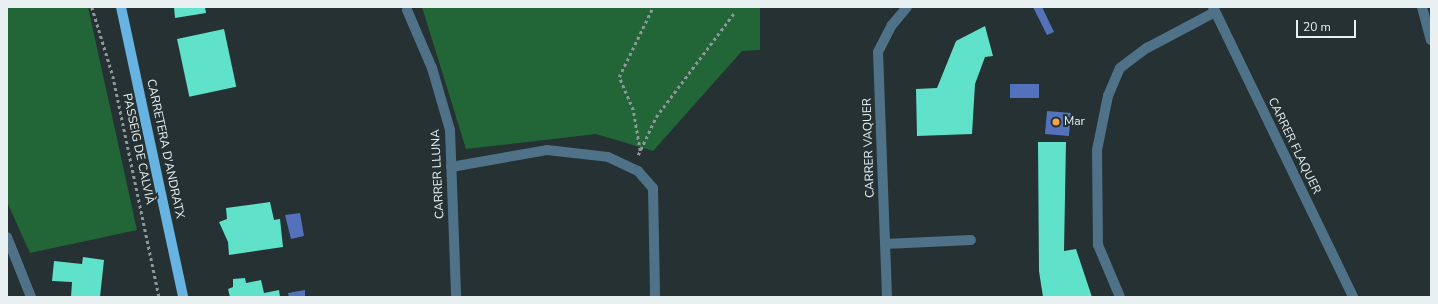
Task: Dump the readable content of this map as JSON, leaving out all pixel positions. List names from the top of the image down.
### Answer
{
  "streets": {
    "main road": ["CARRETERA D'ANDRATX"],
    "street": ["CARRER FLAQUER", "CARRER VAQUER", "CARRER LLUNA"],
    "path": ["PASSEIG DE CALVIÀ"]
  },
  "places": ["Mar"],
  "scale_bar": "20 m"
}
